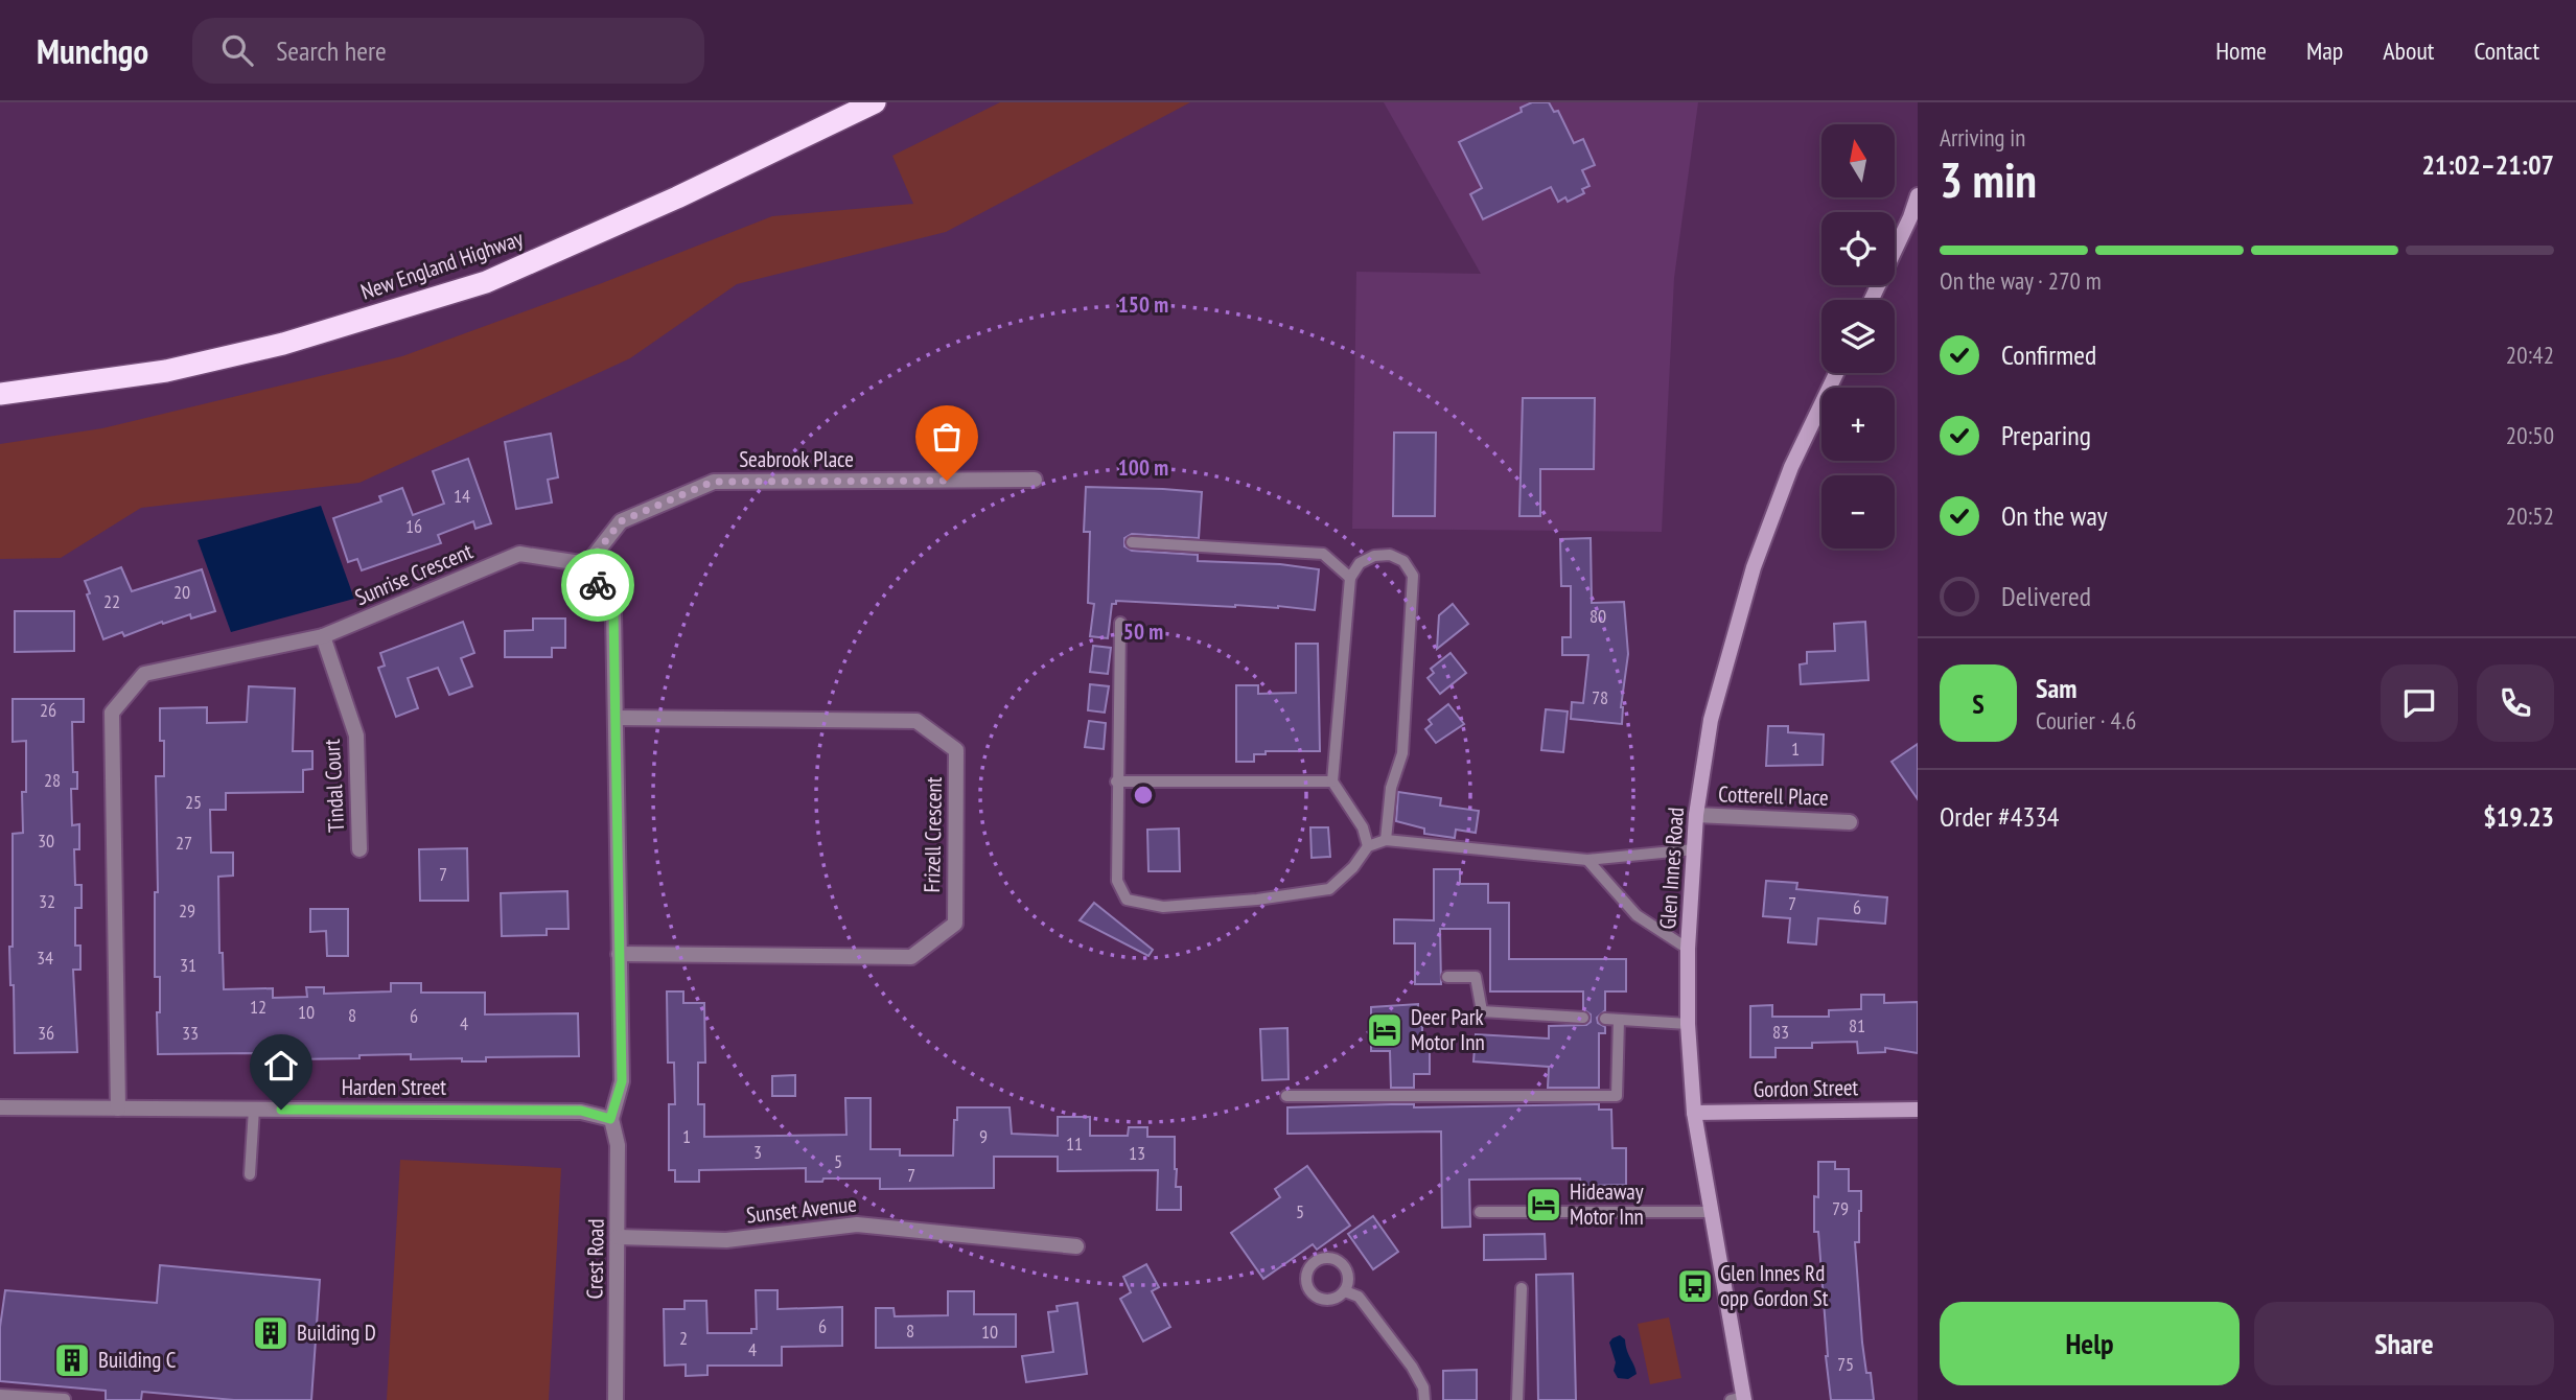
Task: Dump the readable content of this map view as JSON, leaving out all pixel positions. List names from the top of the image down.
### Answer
{
  "streets": {
    "highway": ["New England Highway"],
    "main road": ["Glen Innes Road", "Gordon Street"],
    "street": [
      "Seabrook Place",
      "Sunrise Crescent",
      "Tindal Court",
      "Cotterell Place",
      "Frizell Crescent",
      "Harden Street",
      "Sunset Avenue",
      "Crest Road"
    ]
  },
  "crossings": [
    ["Seabrook Place", "Sunrise Crescent"],
    ["Sunrise Crescent", "Tindal Court"],
    ["Sunrise Crescent", "Harden Street"],
    ["Cotterell Place", "Glen Innes Road"],
    ["Glen Innes Road", "Gordon Street"],
    ["Harden Street", "Crest Road"],
    ["Sunset Avenue", "Crest Road"]
  ],
  "places": {
    "hotel": ["Deer Park Motor Inn", "Hideaway Motor Inn"],
    "bus stop": ["Glen Innes Rd opp Gordon St"],
    "building": ["Building D", "Building C"]
  },
  "house_numbers": [
    "14",
    "16",
    "20",
    "22",
    "80",
    "78",
    "26",
    "1",
    "28",
    "25",
    "30",
    "27",
    "7",
    "32",
    "7",
    "6",
    "29",
    "34",
    "31",
    "12",
    "10",
    "8",
    "6",
    "4",
    "81",
    "83",
    "36",
    "33",
    "1",
    "9",
    "11",
    "3",
    "13",
    "5",
    "7",
    "79",
    "5",
    "6",
    "8",
    "10",
    "2",
    "4",
    "75"
  ],
  "north": "top",
  "page": {
    "header": "Munchgo",
    "search": "Search here",
    "nav": [
      "Home",
      "Map",
      "About",
      "Contact"
    ],
    "heading": ["3 min", "Arriving in", "21:02–21:07"],
    "panel": [
      "Sam",
      "Courier · 4.6",
      "Order #4334",
      "$19.23"
    ],
    "map_buttons": ["+", "−"],
    "bar": "On the way · 270 m",
    "list": [
      ["Confirmed", "20:42"],
      ["Preparing", "20:50"],
      ["On the way", "20:52"],
      "Delivered"
    ],
    "round": "S",
    "buttons": ["Help", "Share"]
  },
  "rings": ["150 m", "100 m", "50 m"]
}
